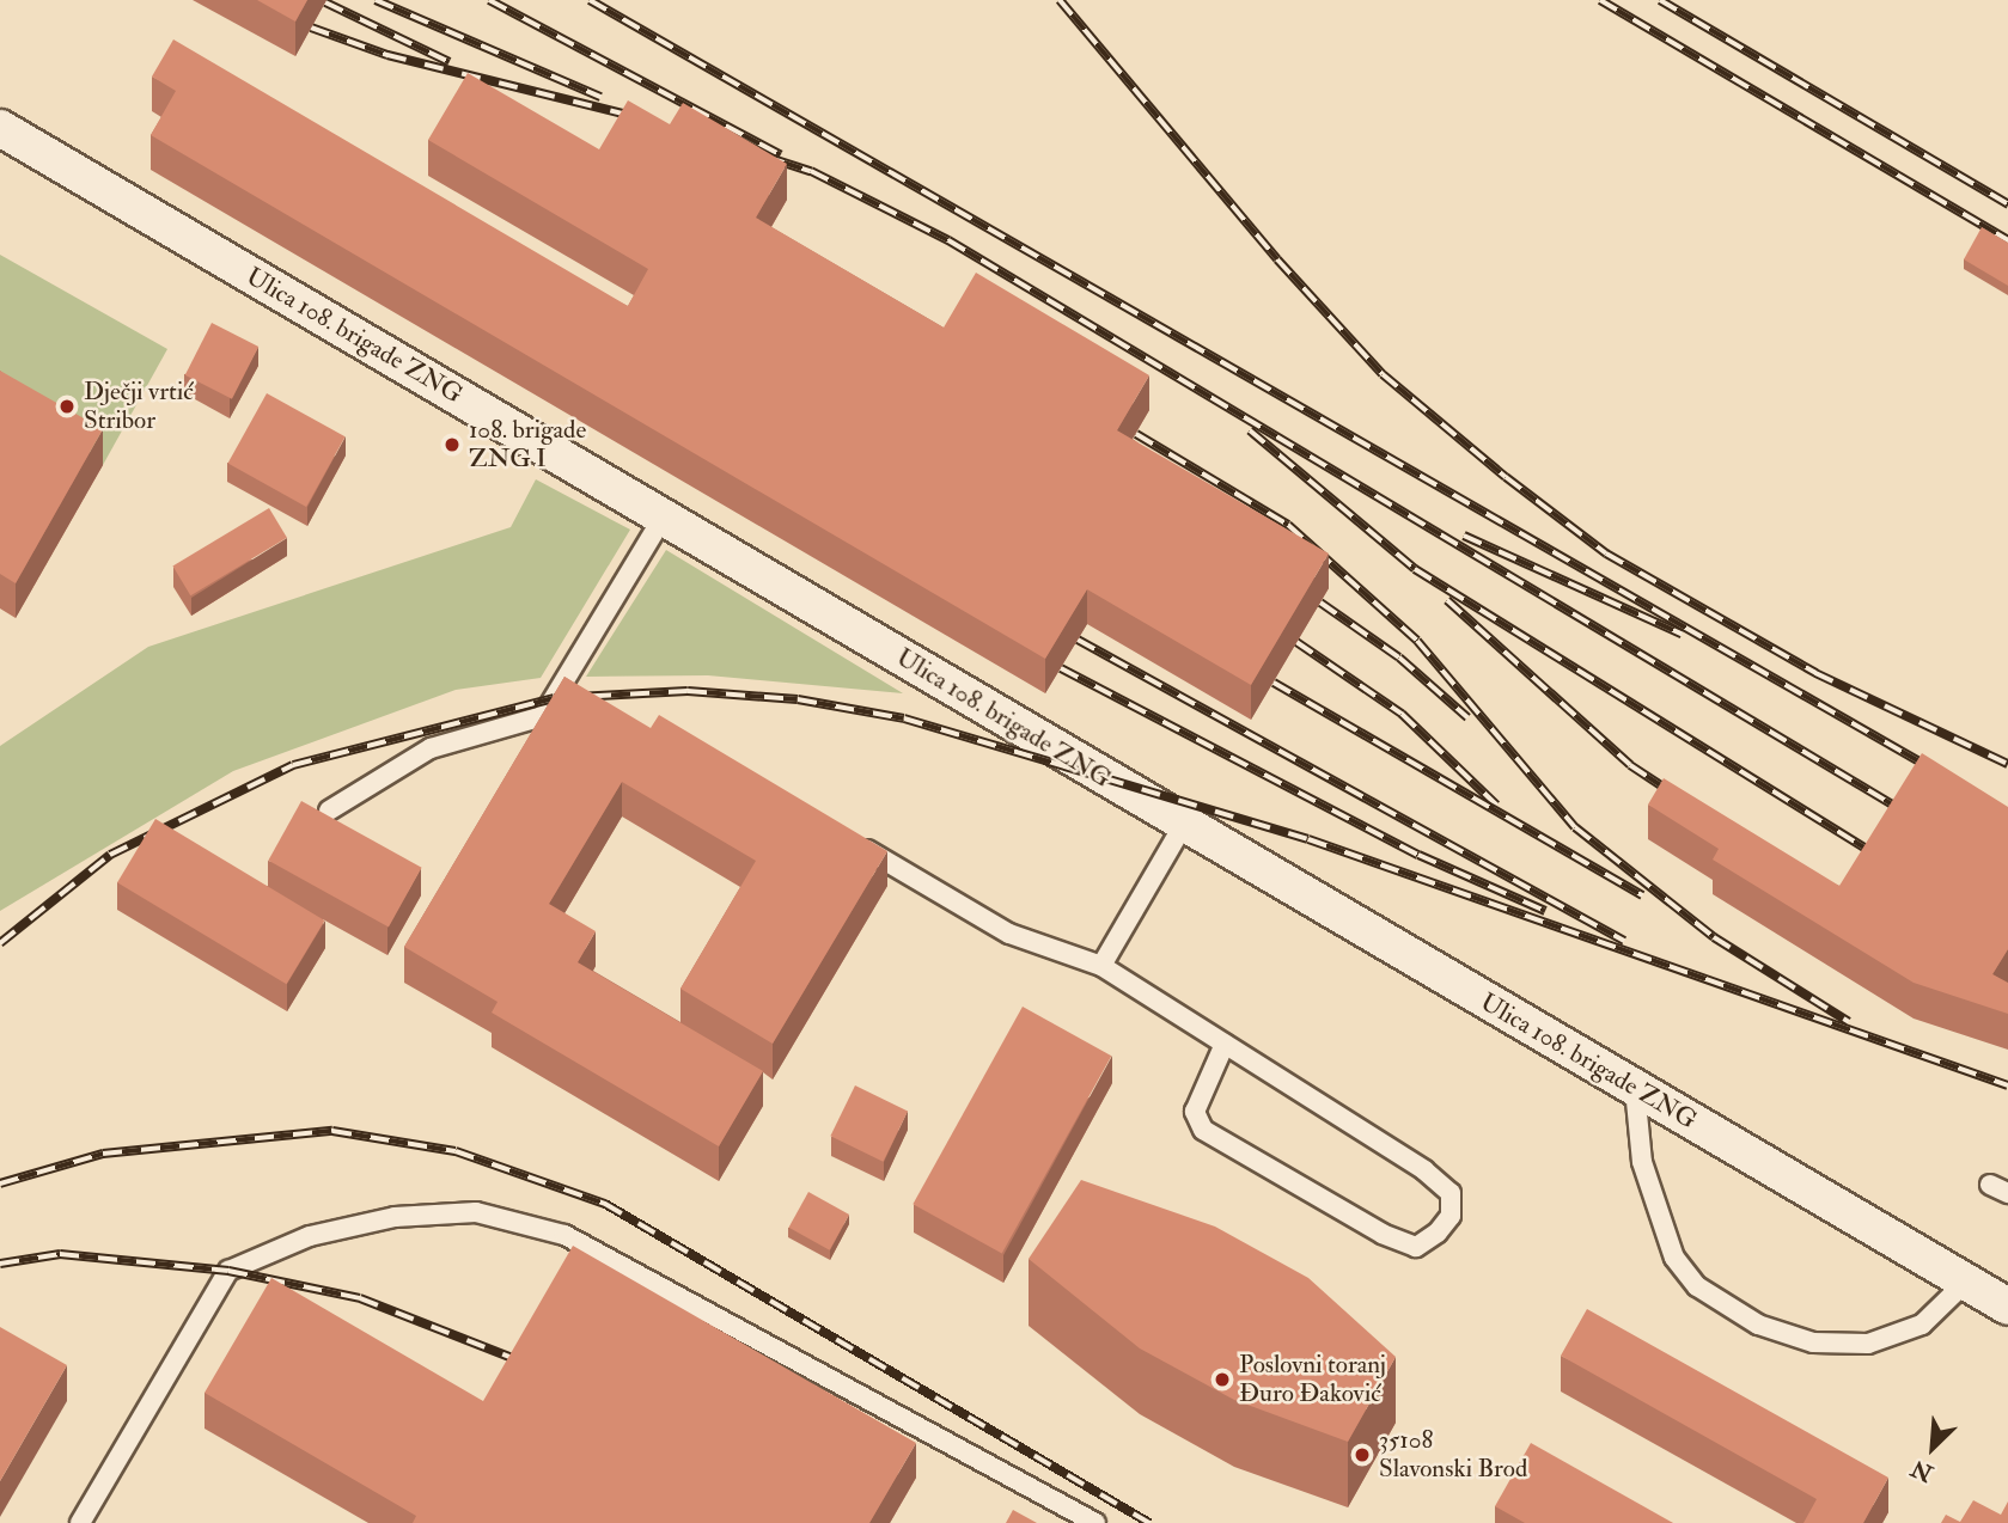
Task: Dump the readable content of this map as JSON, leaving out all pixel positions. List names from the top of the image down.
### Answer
{
  "streets": {
    "street": ["Ulica 108. brigade ZNG"]
  },
  "places": [
    "Dječji vrtić Stribor",
    "108. brigade ZNG I",
    "Poslovni toranj Đuro Đaković",
    "35108 Slavonski Brod"
  ],
  "north": "bottom left"
}
